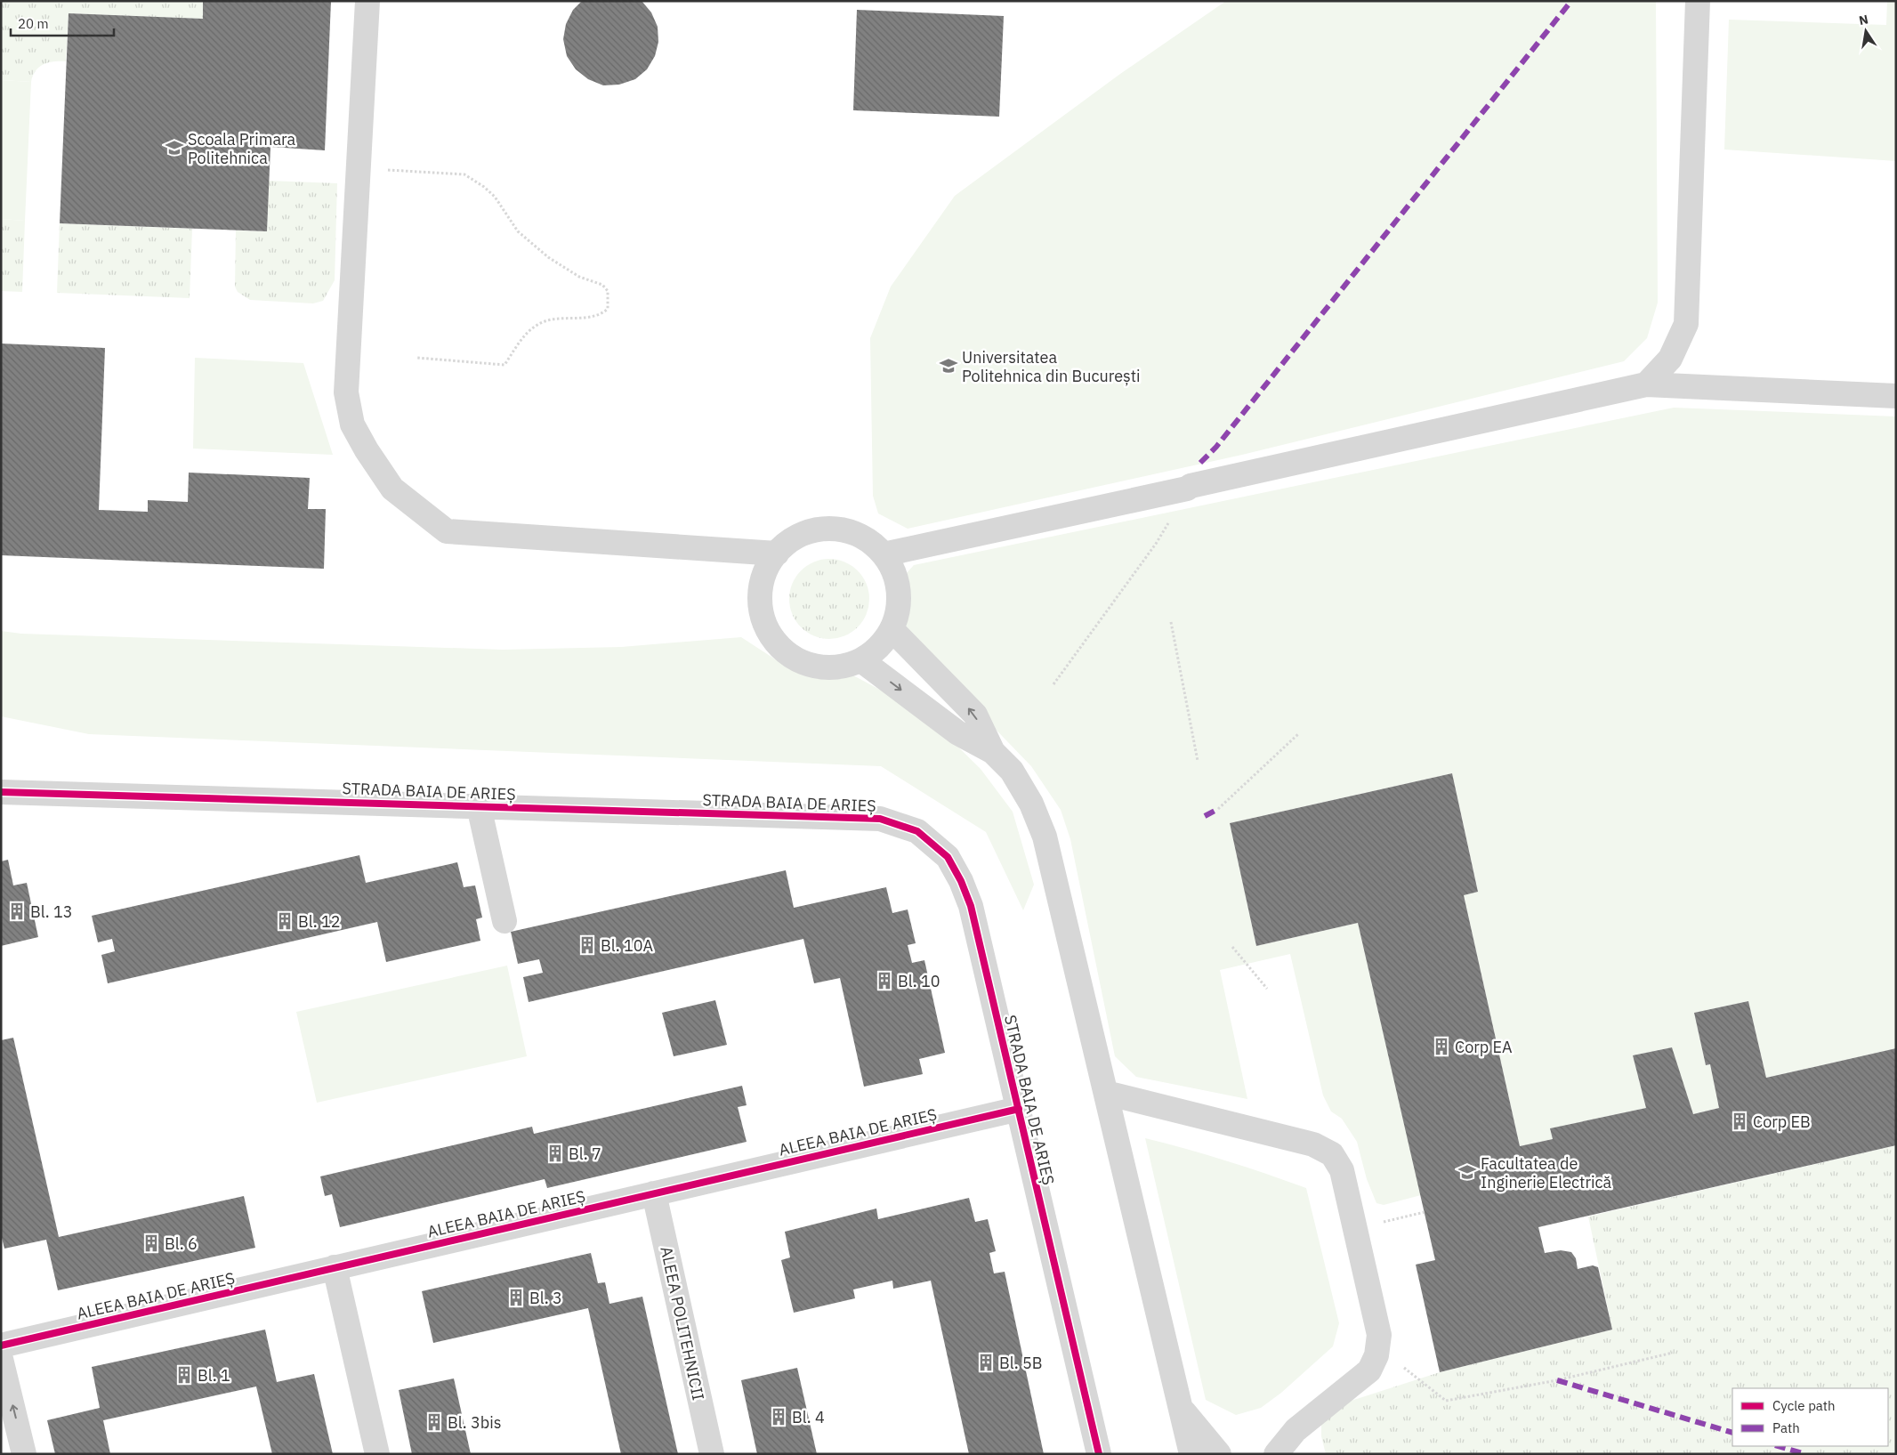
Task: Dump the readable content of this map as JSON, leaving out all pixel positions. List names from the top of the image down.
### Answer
{
  "streets": {
    "street": ["STRADA BAIA DE ARIEȘ", "ALEEA BAIA DE ARIEȘ", "ALEEA POLITEHNICII"]
  },
  "crossings": [
    ["STRADA BAIA DE ARIEȘ", "ALEEA BAIA DE ARIEȘ"],
    ["ALEEA BAIA DE ARIEȘ", "ALEEA POLITEHNICII"]
  ],
  "places": {
    "school or university": ["Scoala Primara Politehnica", "Universitatea Politehnica din București", "Facultatea de Inginerie Electrică"],
    "building": [
      "Bl. 13",
      "Bl. 12",
      "Bl. 10A",
      "Bl. 10",
      "Corp EA",
      "Corp EB",
      "Bl. 7",
      "Bl. 6",
      "Bl. 3",
      "Bl. 5B",
      "Bl. 1",
      "Bl. 4",
      "Bl. 3bis"
    ]
  },
  "legend": ["Cycle path", "Path"],
  "scale_bar": "20 m",
  "north": "top"
}
